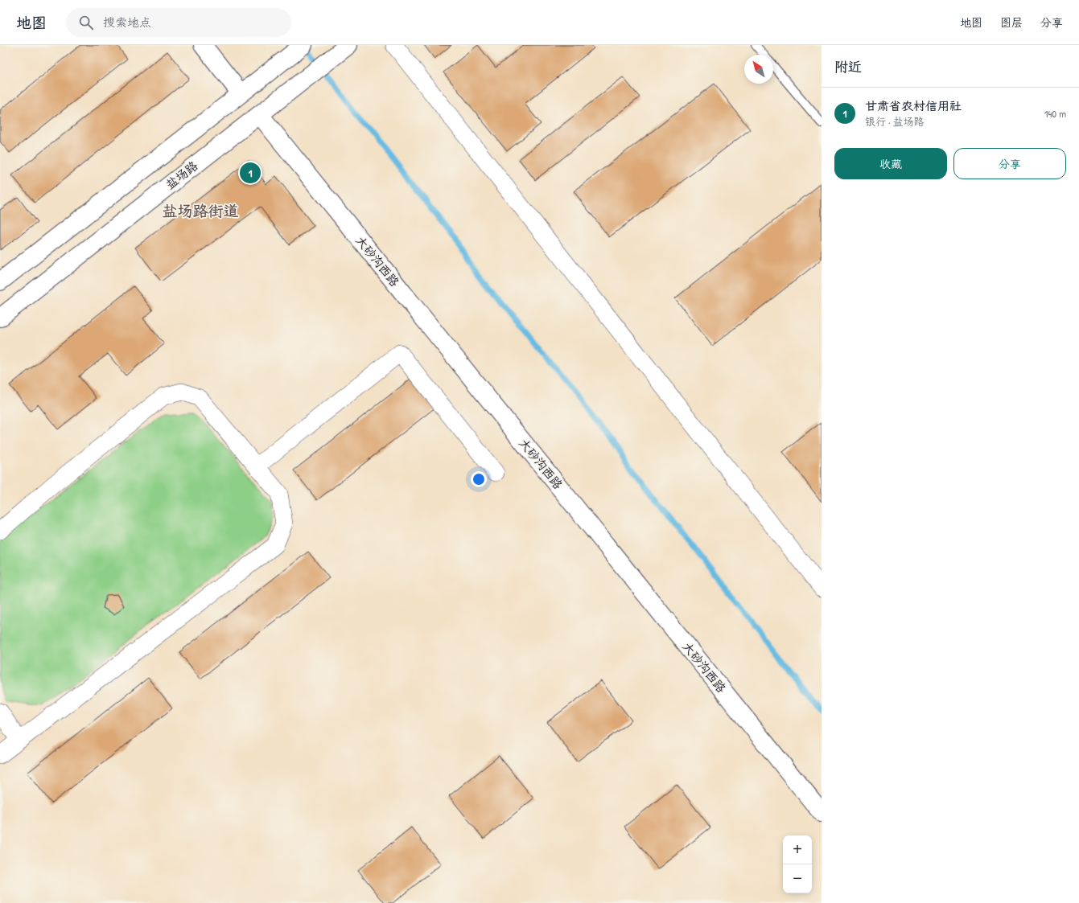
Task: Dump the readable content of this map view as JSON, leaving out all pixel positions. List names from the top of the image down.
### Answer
{
  "streets": {
    "street": ["盐场路", "大砂沟西路"]
  },
  "crossings": [
    ["盐场路", "大砂沟西路"]
  ],
  "districts": ["盐场路街道"],
  "north": "top left",
  "page": {
    "header": "地图",
    "search": "搜索地点",
    "nav": ["地图", "图层", "分享"],
    "heading": "附近",
    "list": [
      {
        "mark": "1",
        "name": "甘肃省农村信用社",
        "note": "银行 · 盐场路",
        "value": "140 m"
      }
    ],
    "buttons": ["收藏", "分享"],
    "pins": "1",
    "map_buttons": ["+", "−"]
  }
}
